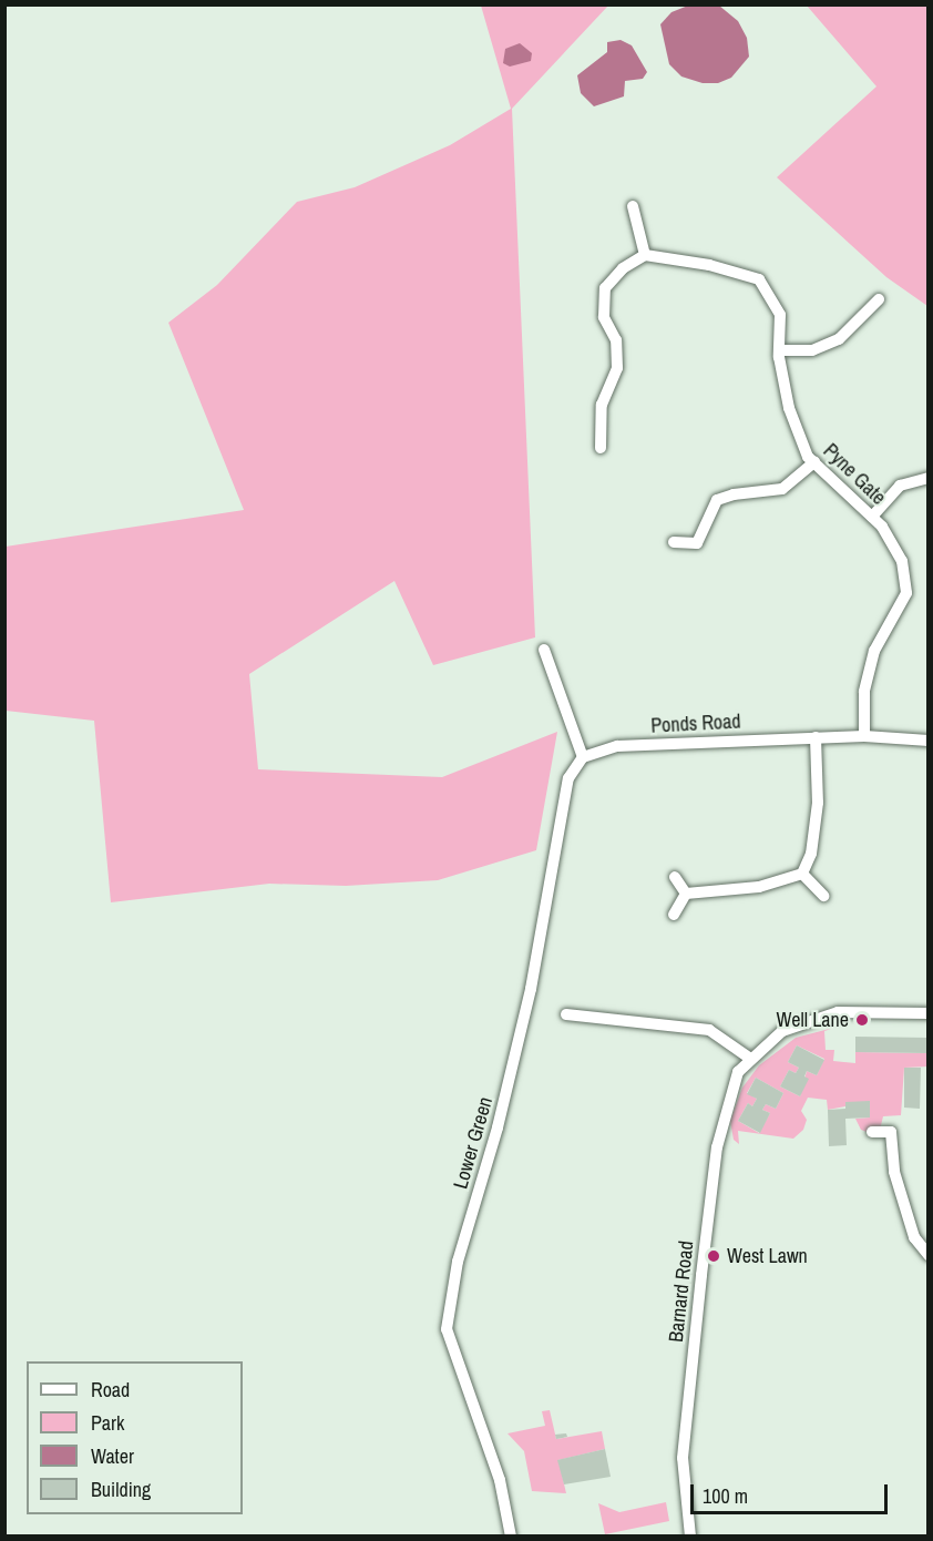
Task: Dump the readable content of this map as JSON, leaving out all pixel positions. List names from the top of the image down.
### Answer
{
  "streets": {
    "street": [
      "Pyne Gate",
      "Ponds Road",
      "Lower Green",
      "Barnard Road"
    ]
  },
  "crossings": [
    ["Pyne Gate", "Ponds Road"],
    ["Ponds Road", "Lower Green"]
  ],
  "places": ["Well Lane", "West Lawn"],
  "legend": [
    "Road",
    "Park",
    "Water",
    "Building"
  ],
  "scale_bar": "100 m"
}
